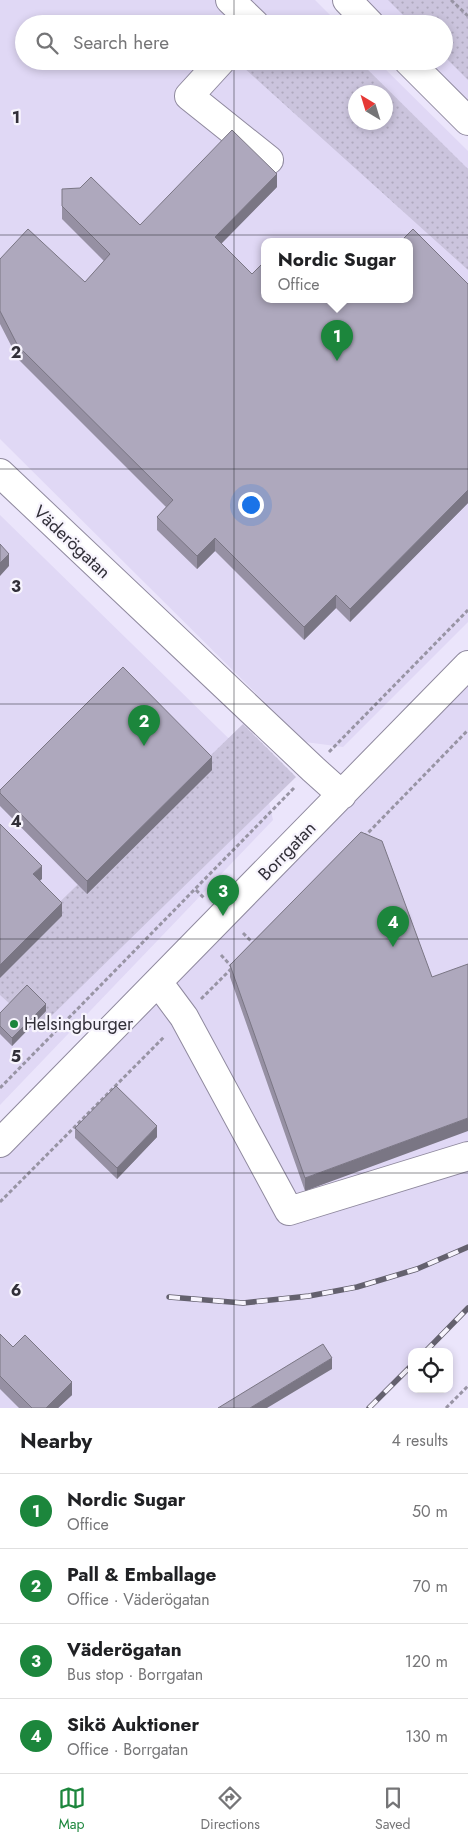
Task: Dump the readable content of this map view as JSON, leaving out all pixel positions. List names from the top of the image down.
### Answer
{
  "streets": {
    "street": ["Väderögatan", "Borrgatan"]
  },
  "crossings": [
    ["Väderögatan", "Borrgatan"]
  ],
  "places": ["Helsingburger"],
  "north": "top left",
  "page": {
    "search": "Search here",
    "popup": ["Nordic Sugar", "Office"],
    "pins": [
      "1",
      "2",
      "3",
      "4"
    ],
    "heading": ["Nearby", "4 results"],
    "list": [
      {
        "mark": "1",
        "name": "Nordic Sugar",
        "note": "Office",
        "value": "50 m"
      },
      {
        "mark": "2",
        "name": "Pall & Emballage",
        "note": "Office · Väderögatan",
        "value": "70 m"
      },
      {
        "mark": "3",
        "name": "Väderögatan",
        "note": "Bus stop · Borrgatan",
        "value": "120 m"
      },
      {
        "mark": "4",
        "name": "Sikö Auktioner",
        "note": "Office · Borrgatan",
        "value": "130 m"
      }
    ],
    "nav": ["Map", "Directions", "Saved"]
  },
  "grid": {
    "rows": [
      "1",
      "2",
      "3",
      "4",
      "5",
      "6"
    ]
  }
}
